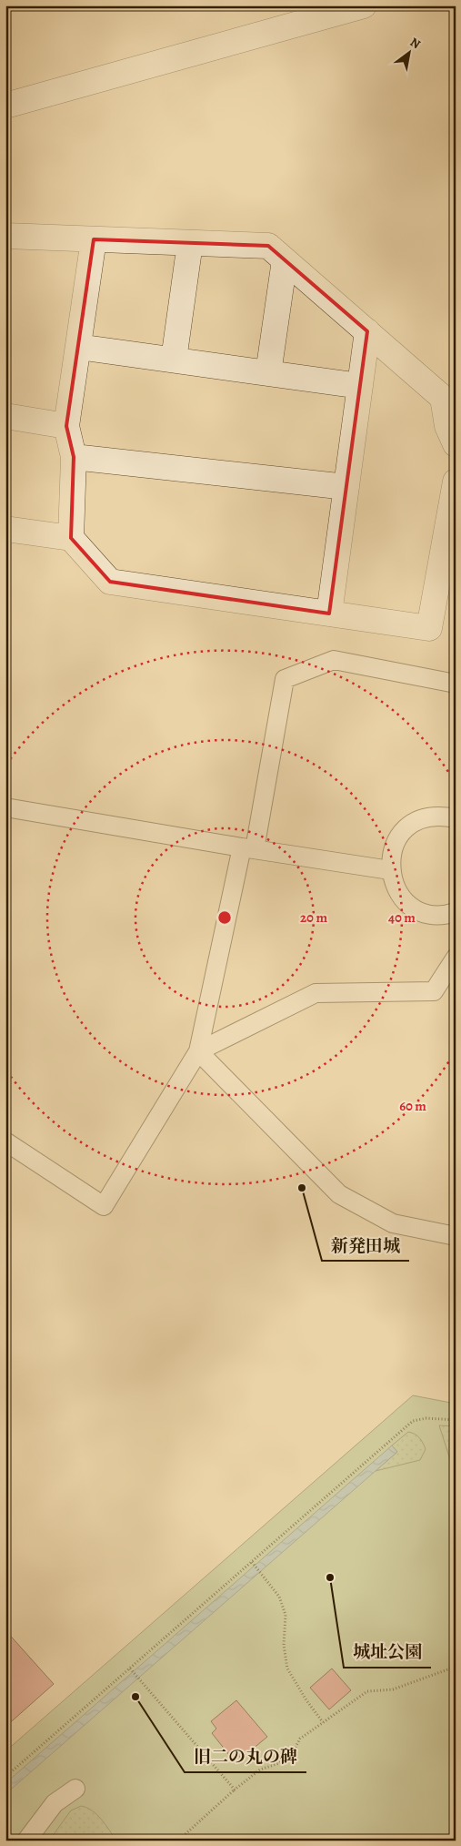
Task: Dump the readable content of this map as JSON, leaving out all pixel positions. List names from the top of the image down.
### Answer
{
  "places": ["新発田城", "城址公園", "旧二の丸の碑"],
  "north": "top right",
  "rings": ["20 m", "40 m", "60 m"]
}
